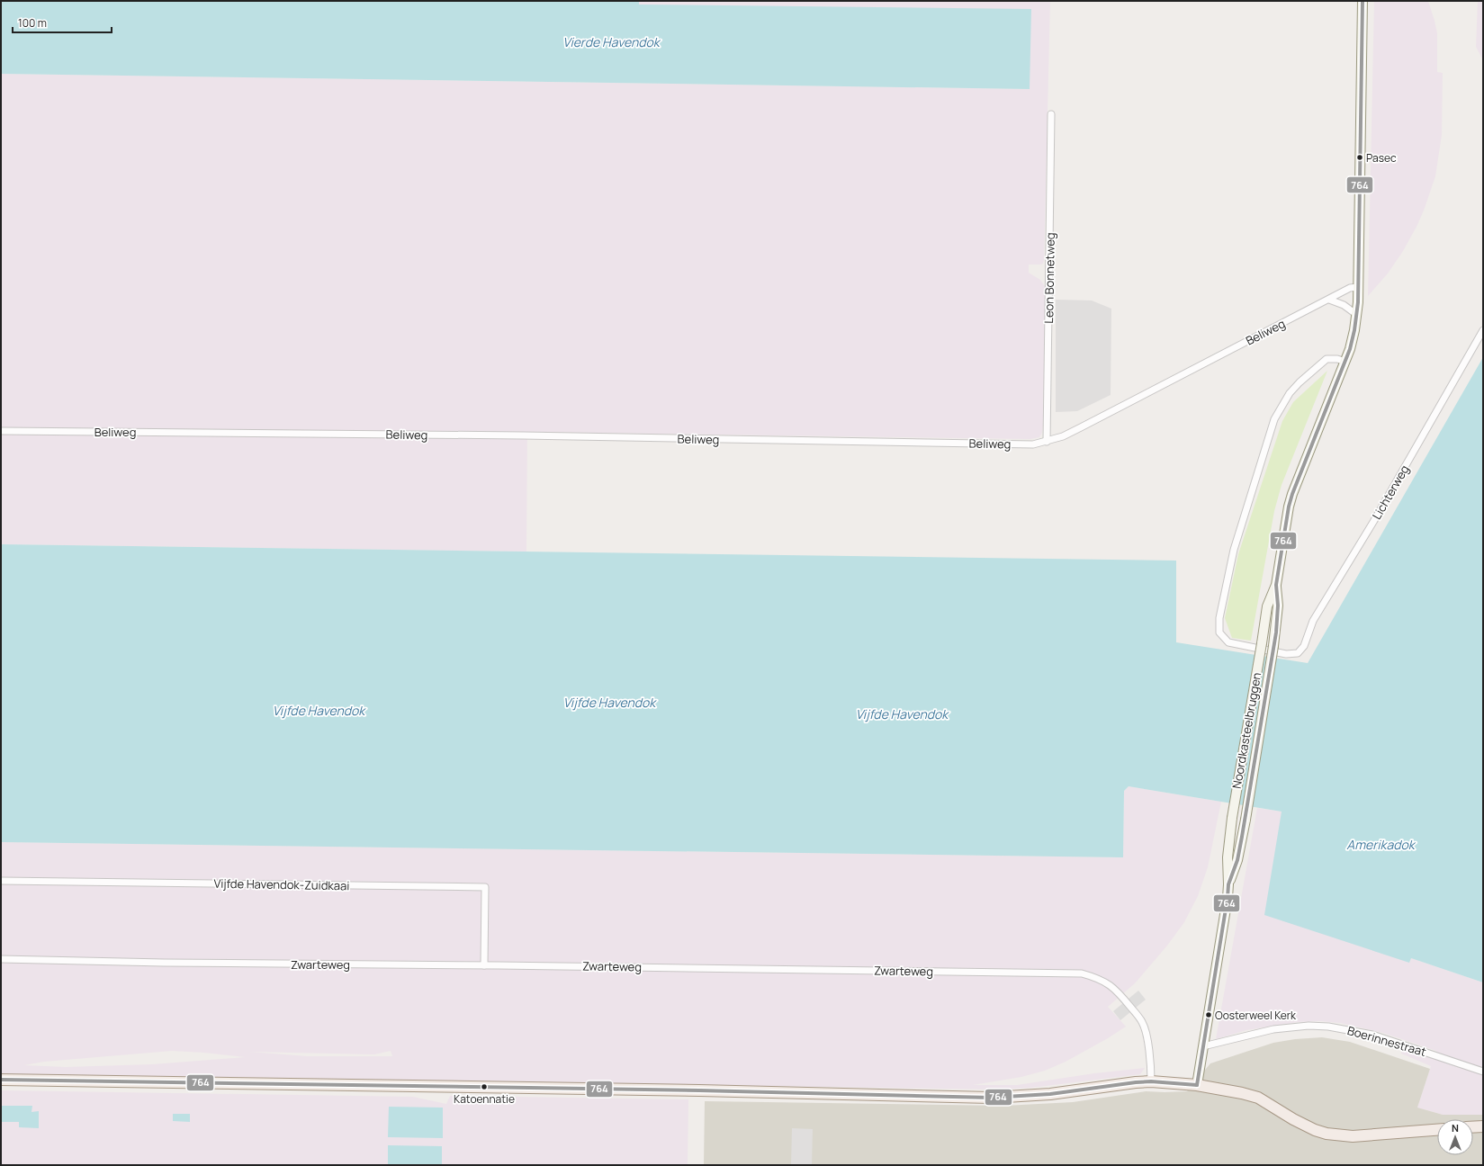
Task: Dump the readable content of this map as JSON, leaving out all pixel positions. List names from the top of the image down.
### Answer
{
  "streets": {
    "main road": ["Noordkasteelbruggen"],
    "street": [
      "Leon Bonnetweg",
      "Beliweg",
      "Lichterweg",
      "Vijfde Havendok-Zuidkaai",
      "Zwarteweg",
      "Boerinnestraat"
    ]
  },
  "crossings": [
    ["Leon Bonnetweg", "Beliweg"],
    ["Vijfde Havendok-Zuidkaai", "Zwarteweg"]
  ],
  "water": ["Vierde Havendok", "Vijfde Havendok", "Amerikadok"],
  "places": ["Pasec", "Oosterweel Kerk", "Katoennatie"],
  "lines": ["transit line 764"],
  "scale_bar": "100 m",
  "north": "top"
}
